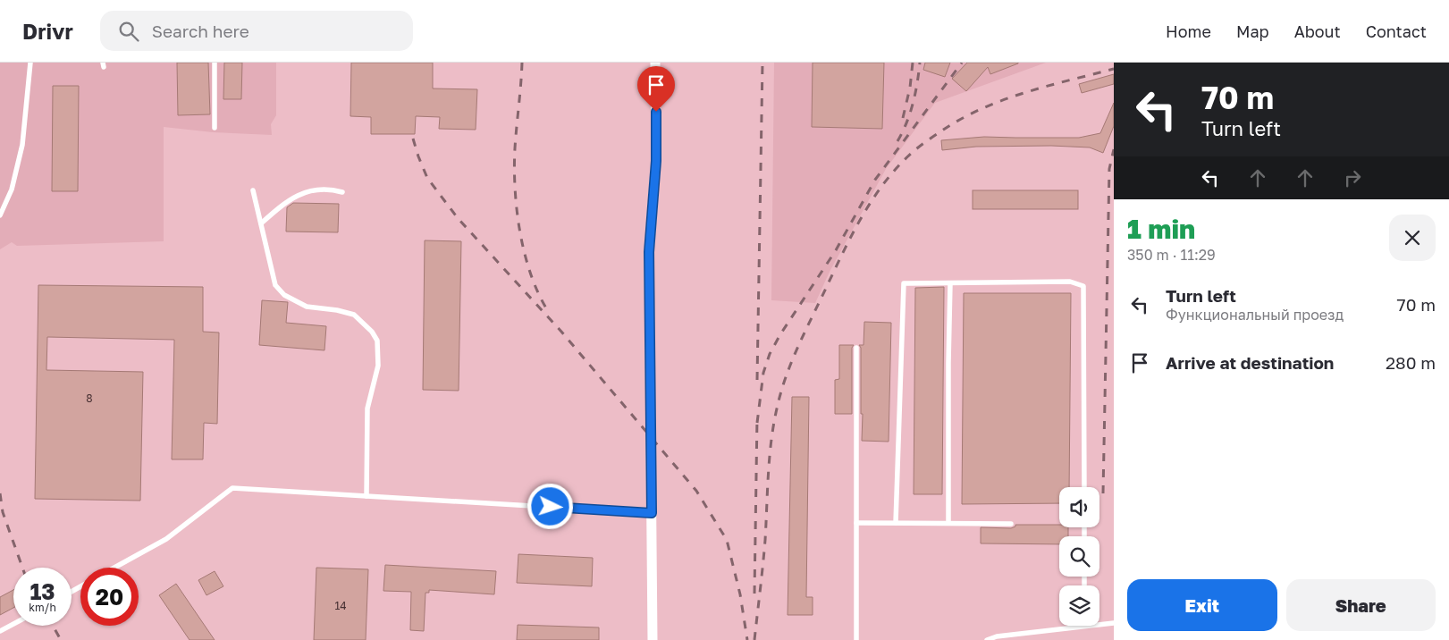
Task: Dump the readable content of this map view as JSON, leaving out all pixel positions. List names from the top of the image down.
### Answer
{
  "house_numbers": ["8", "14"],
  "page": {
    "header": "Drivr",
    "search": "Search here",
    "nav": [
      "Home",
      "Map",
      "About",
      "Contact"
    ],
    "turn": ["70 m", "Turn left"],
    "heading": ["1 min", "350 m · 11:29"],
    "list": [
      {
        "name": "Turn left",
        "note": "Функциональный проезд",
        "value": "70 m"
      },
      {
        "name": "Arrive at destination",
        "value": "280 m"
      }
    ],
    "speed": "13 km/h",
    "limit": "20",
    "buttons": ["Exit", "Share"]
  }
}
